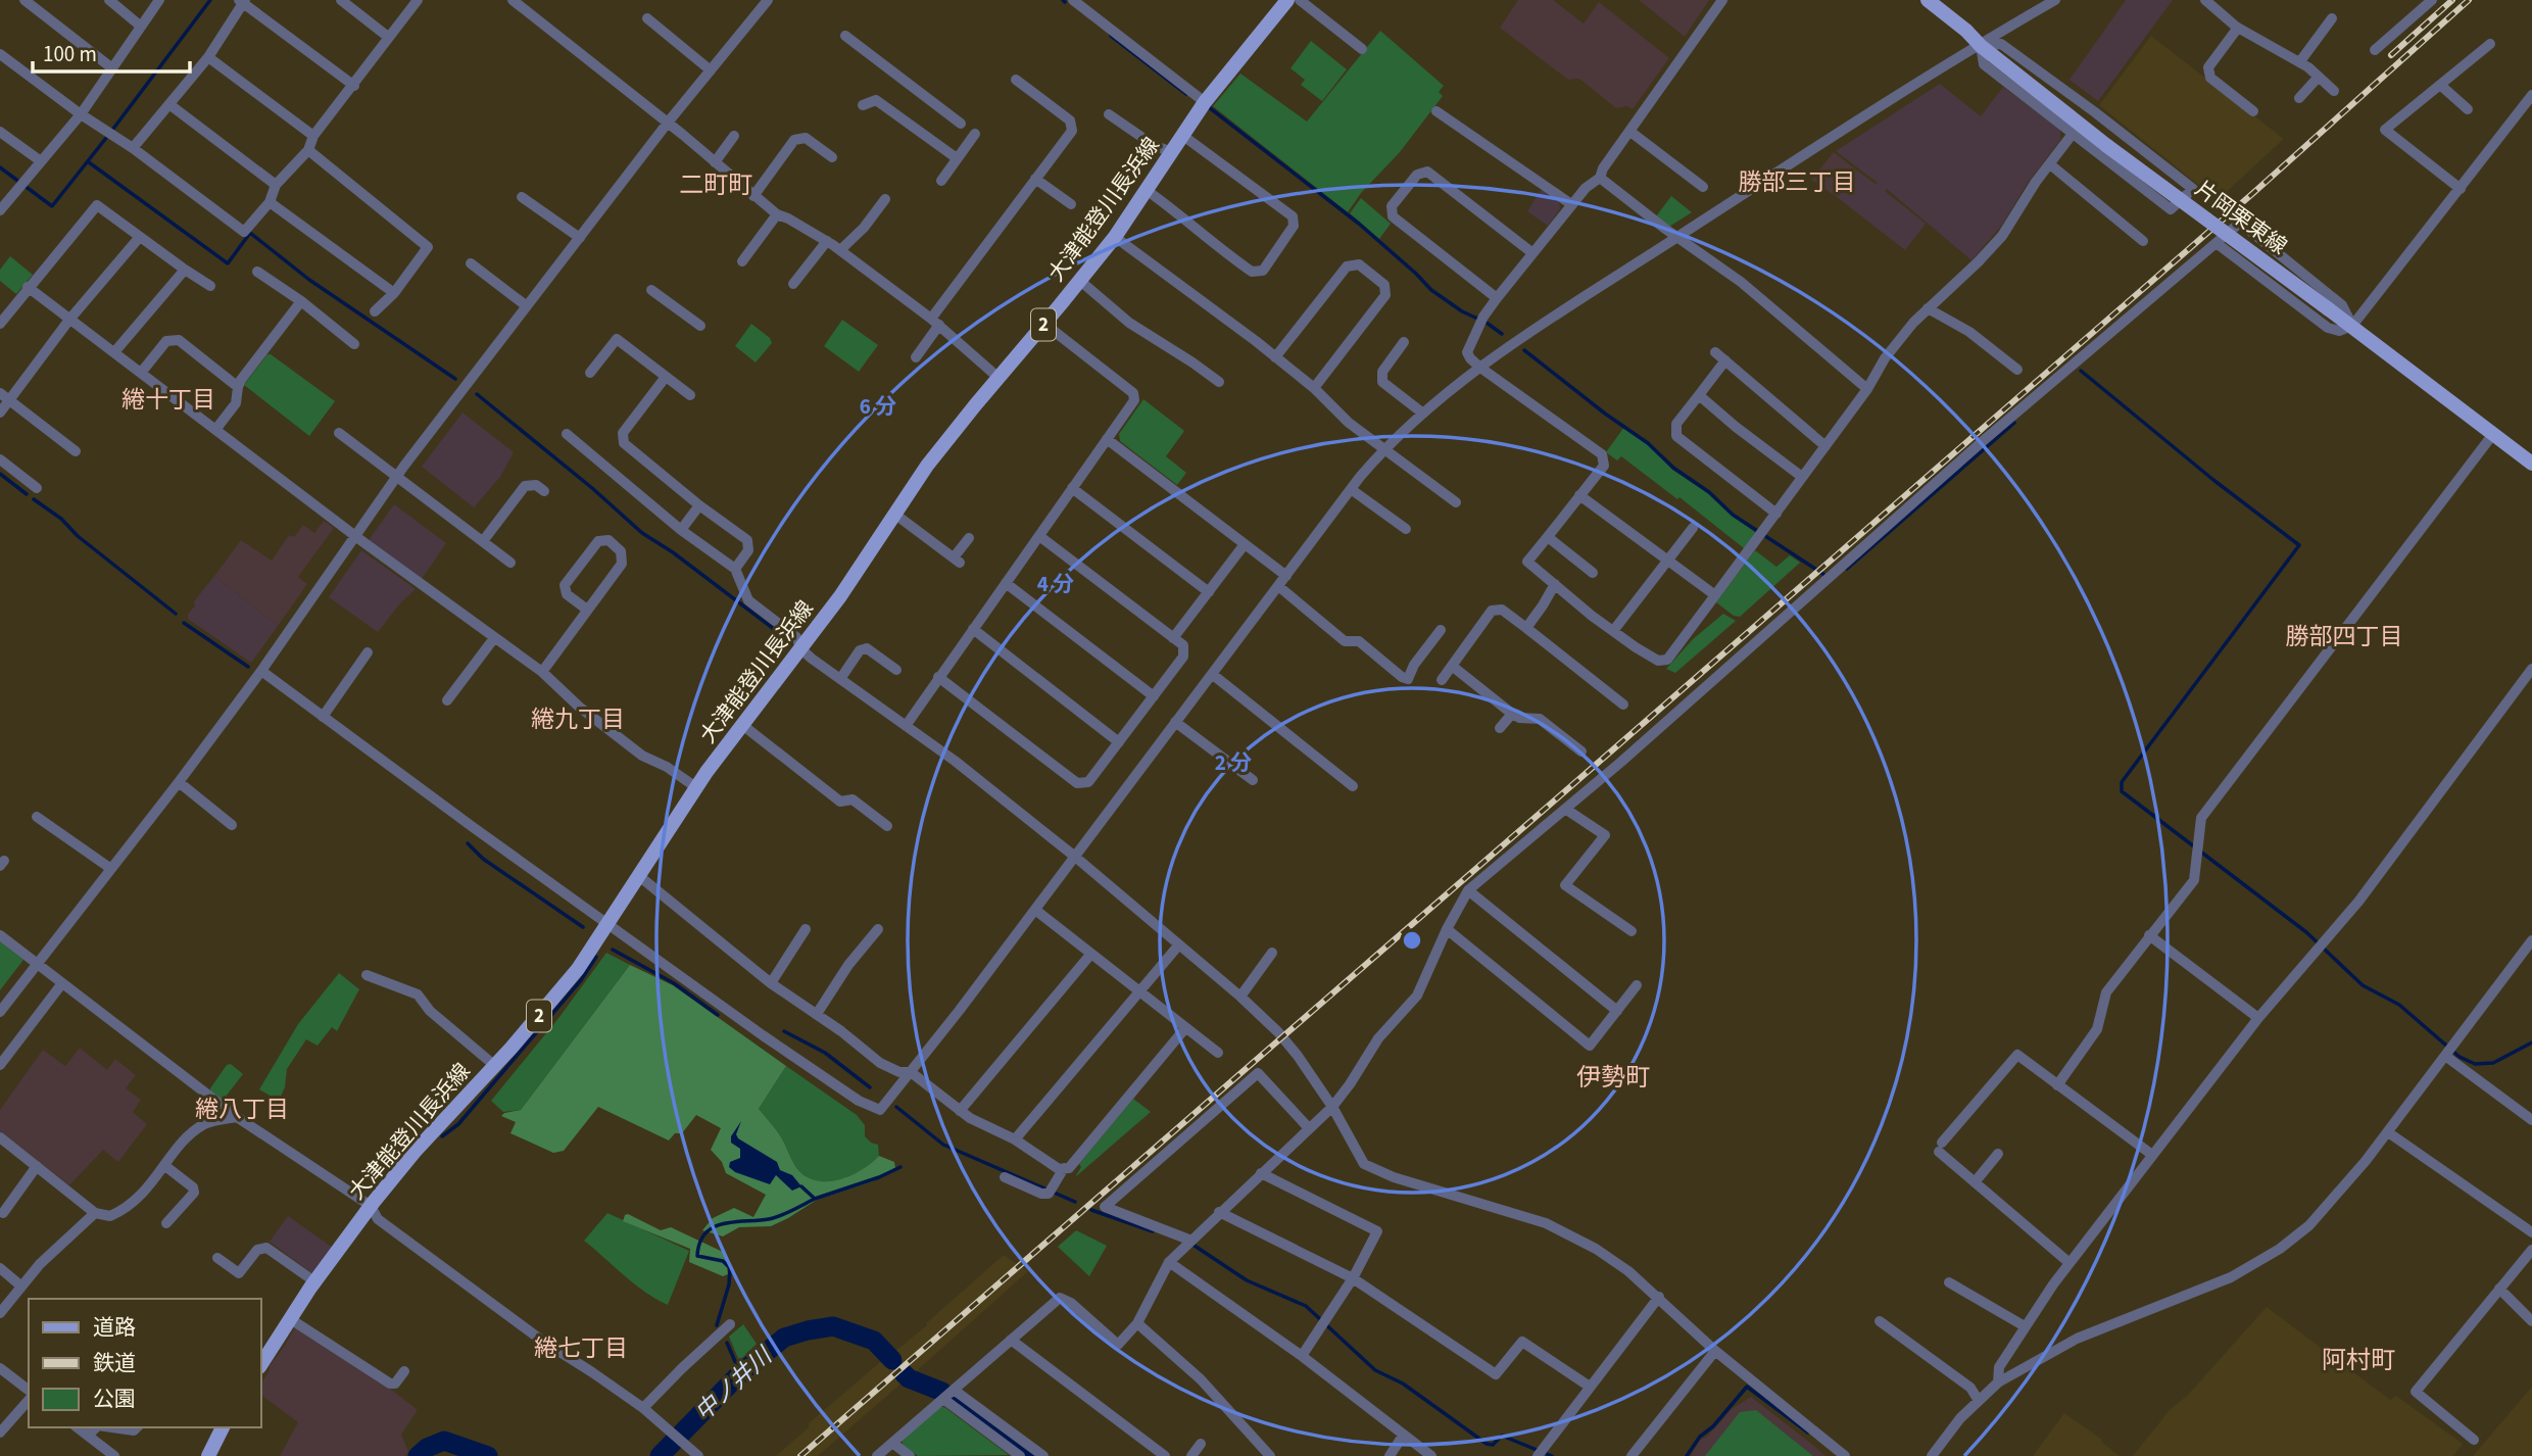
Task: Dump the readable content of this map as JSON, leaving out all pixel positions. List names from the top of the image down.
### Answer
{
  "streets": {
    "main road": ["大津能登川長浜線", "片岡栗東線", "2"]
  },
  "districts": [
    "勝部三丁目",
    "二町町",
    "綣十丁目",
    "勝部四丁目",
    "綣九丁目",
    "伊勢町",
    "綣八丁目",
    "綣七丁目",
    "阿村町"
  ],
  "water": ["中ノ井川"],
  "legend": ["道路", "鉄道", "公園"],
  "scale_bar": "100 m",
  "rings": ["6 分", "4 分", "2 分"]
}
